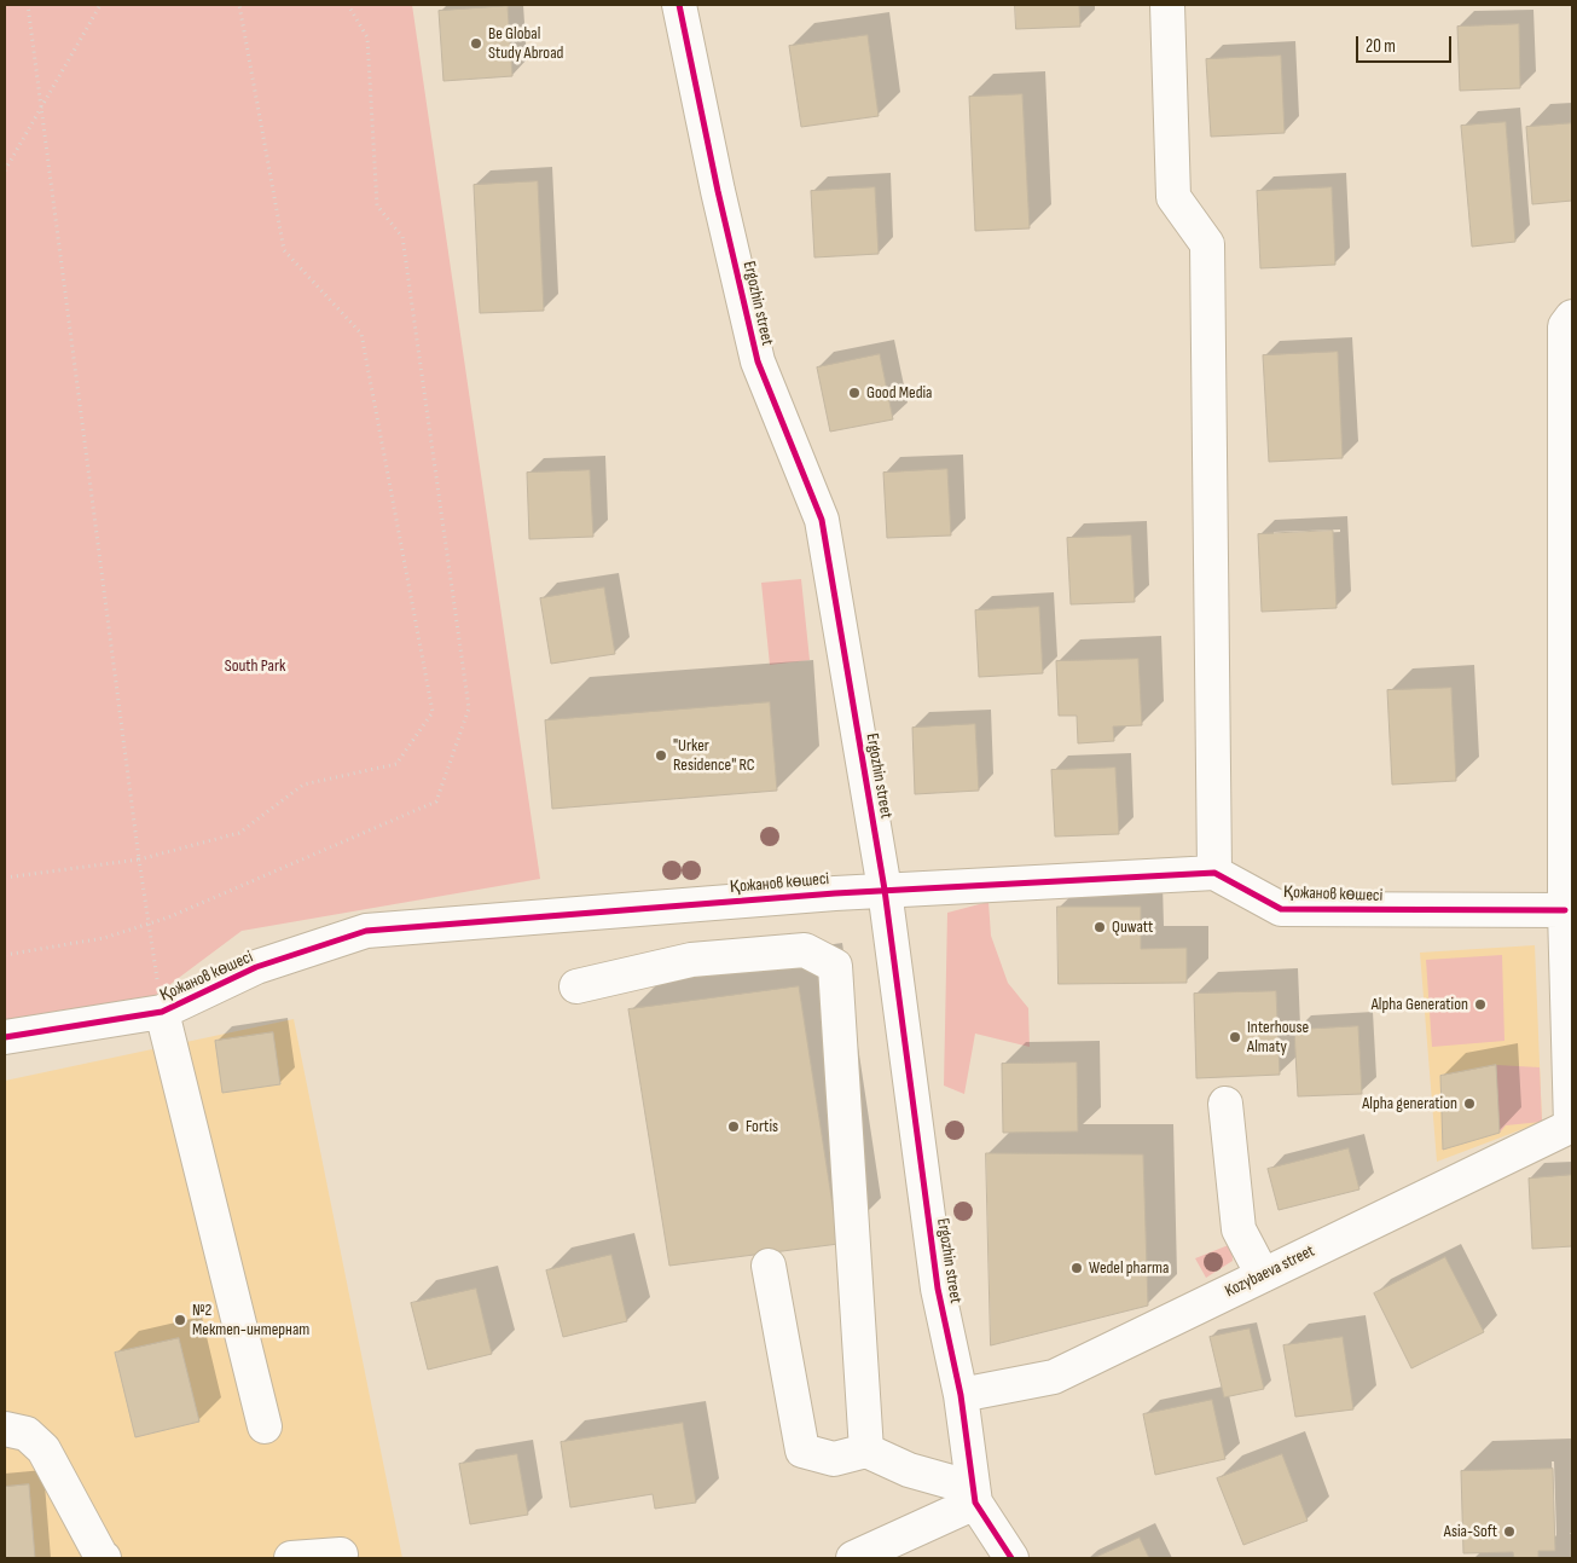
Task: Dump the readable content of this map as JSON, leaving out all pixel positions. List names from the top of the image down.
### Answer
{
  "streets": {
    "street": ["Ergozhin street", "Қожанов көшесі", "Kozybaeva street"]
  },
  "crossings": [
    ["Ergozhin street", "Қожанов көшесі"],
    ["Ergozhin street", "Kozybaeva street"]
  ],
  "parks": ["South Park"],
  "places": [
    "Be Global Study Abroad",
    "Good Media",
    "\"Urker Residence\" RC",
    "Quwatt",
    "Alpha Generation",
    "Interhouse Almaty",
    "Alpha generation",
    "Fortis",
    "Wedel pharma",
    "№2 Мектеп-интернат",
    "Asia-Soft"
  ],
  "scale_bar": "20 m"
}
